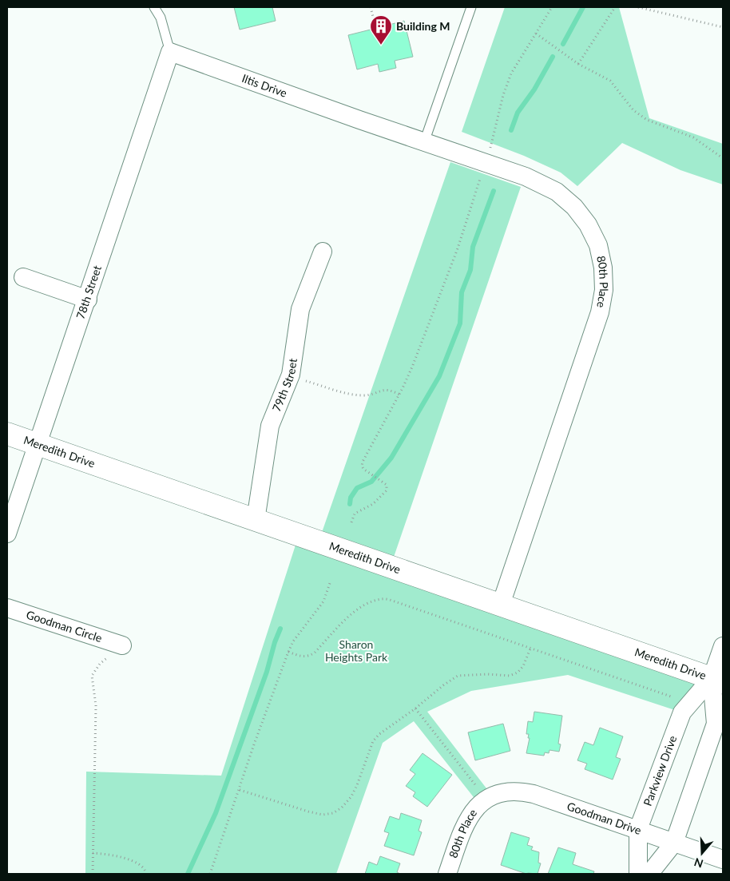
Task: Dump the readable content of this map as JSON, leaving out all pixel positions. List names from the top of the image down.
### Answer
{
  "streets": {
    "main road": ["Meredith Drive"],
    "street": [
      "Iltis Drive",
      "80th Place",
      "78th Street",
      "79th Street",
      "Goodman Circle",
      "Parkview Drive",
      "Goodman Drive"
    ]
  },
  "crossings": [
    ["Iltis Drive", "80th Place"],
    ["Iltis Drive", "78th Street"],
    ["80th Place", "Meredith Drive"],
    ["80th Place", "Goodman Drive"],
    ["78th Street", "Meredith Drive"],
    ["79th Street", "Meredith Drive"],
    ["Meredith Drive", "Parkview Drive"],
    ["Parkview Drive", "Goodman Drive"]
  ],
  "parks": ["Sharon Heights Park"],
  "places": {
    "building": ["Building M"]
  },
  "north": "bottom"
}
